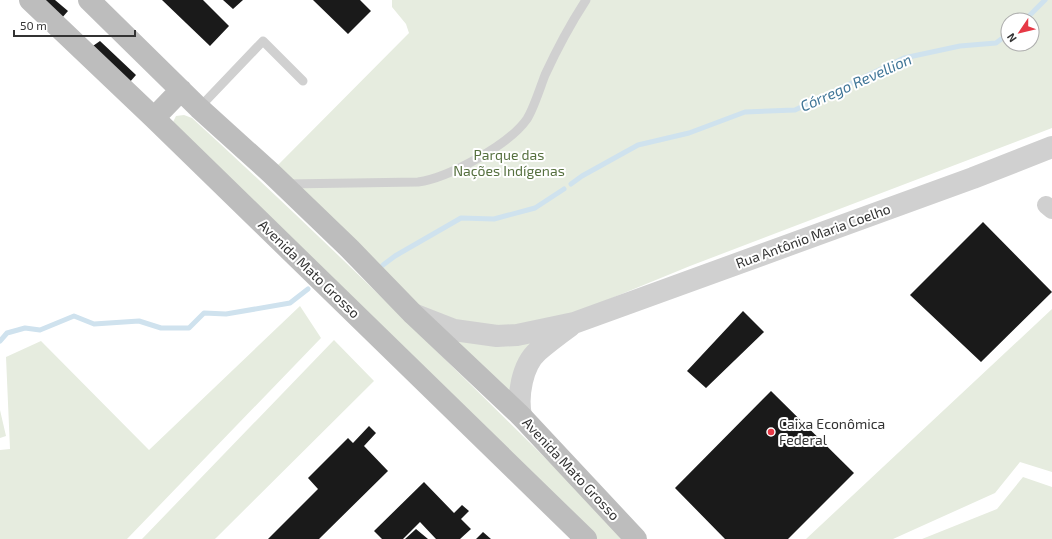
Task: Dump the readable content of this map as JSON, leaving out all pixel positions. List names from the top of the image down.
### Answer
{
  "streets": {
    "main road": ["Avenida Mato Grosso"],
    "street": ["Rua Antônio Maria Coelho"]
  },
  "crossings": [
    ["Rua Antônio Maria Coelho", "Avenida Mato Grosso"]
  ],
  "water": ["Córrego Revellion"],
  "parks": ["Parque das Nações Indígenas"],
  "places": ["Caixa Econômica Federal"],
  "scale_bar": "50 m",
  "north": "bottom left"
}
